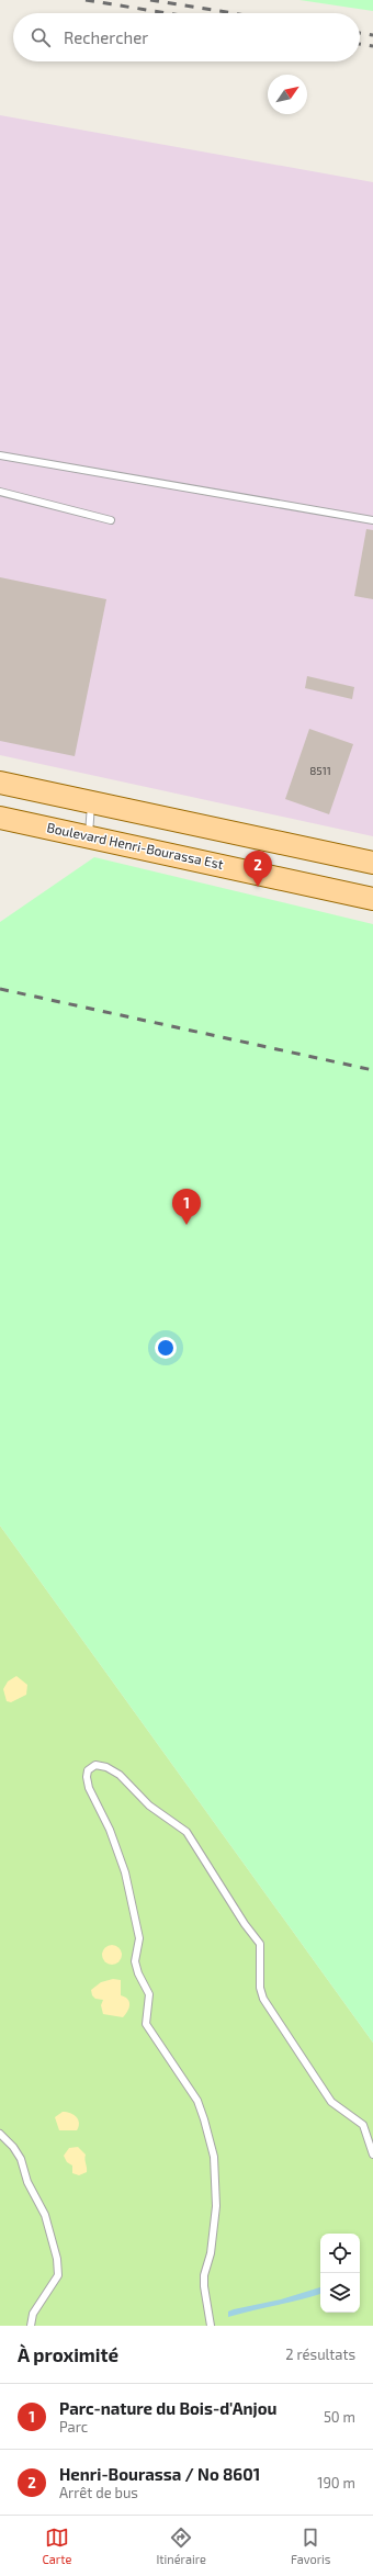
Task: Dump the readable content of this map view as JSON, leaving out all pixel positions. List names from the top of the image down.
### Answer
{
  "streets": {
    "main road": ["Boulevard Henri-Bourassa Est"]
  },
  "house_numbers": ["8511"],
  "north": "top right",
  "page": {
    "search": "Rechercher",
    "pins": ["2", "1"],
    "heading": ["À proximité", "2 résultats"],
    "list": [
      {
        "mark": "1",
        "name": "Parc-nature du Bois-d'Anjou",
        "note": "Parc",
        "value": "50 m"
      },
      {
        "mark": "2",
        "name": "Henri-Bourassa / No 8601",
        "note": "Arrêt de bus",
        "value": "190 m"
      }
    ],
    "nav": ["Carte", "Itinéraire", "Favoris"]
  }
}
